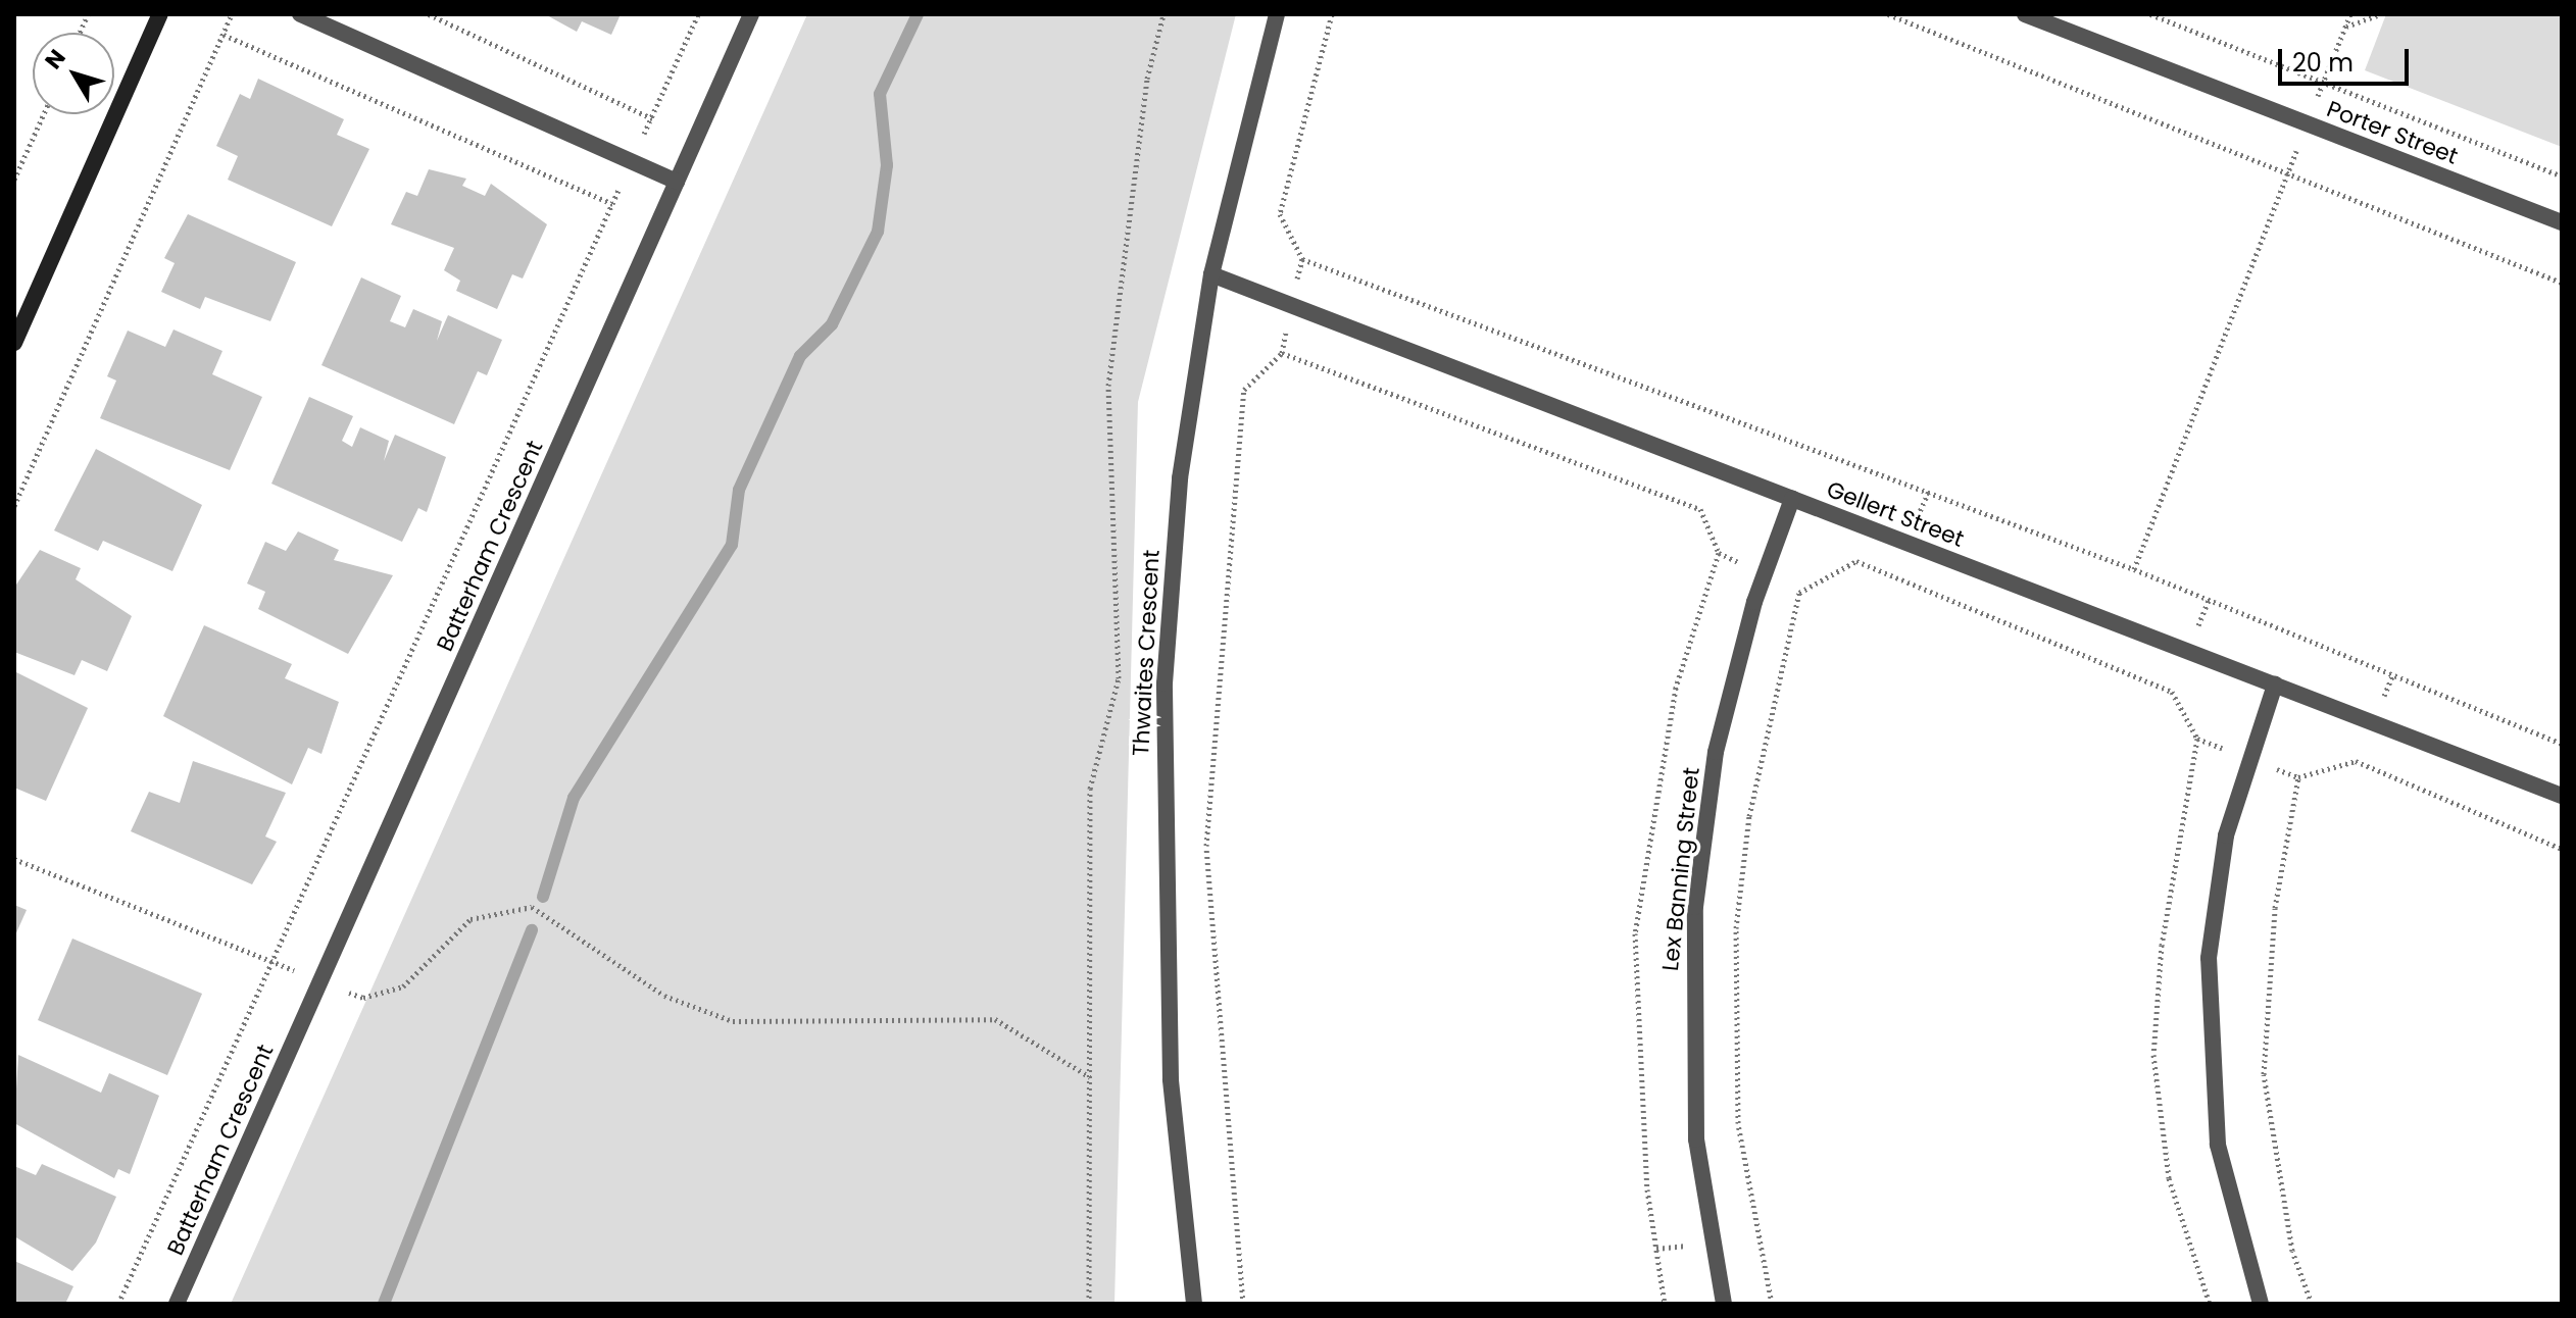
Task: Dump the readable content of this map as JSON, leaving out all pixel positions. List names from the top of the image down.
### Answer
{
  "streets": {
    "street": [
      "Porter Street",
      "Gellert Street",
      "Batterham Crescent",
      "Thwaites Crescent",
      "Lex Banning Street"
    ]
  },
  "crossings": [
    ["Gellert Street", "Thwaites Crescent"],
    ["Gellert Street", "Lex Banning Street"]
  ],
  "scale_bar": "20 m",
  "north": "top left"
}
